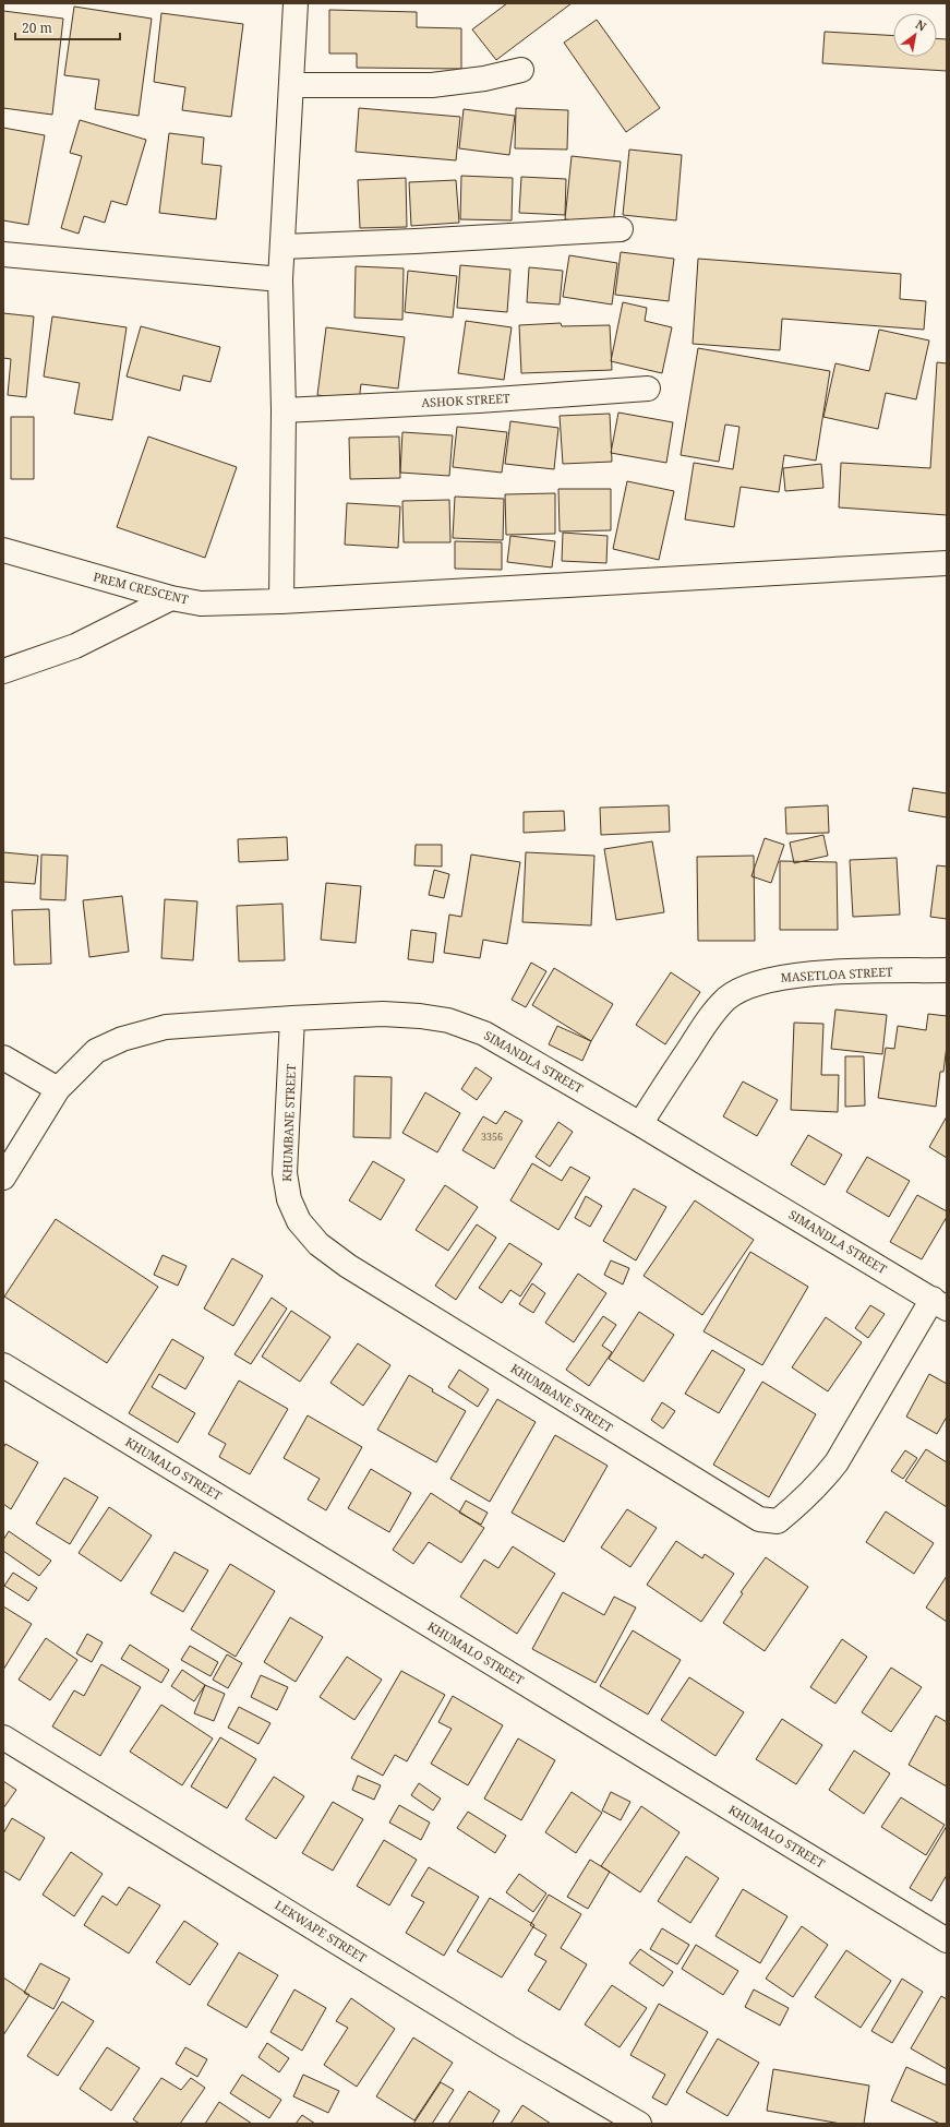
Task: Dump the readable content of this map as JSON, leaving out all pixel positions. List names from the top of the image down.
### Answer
{
  "streets": {
    "street": [
      "ASHOK STREET",
      "PREM CRESCENT",
      "MASETLOA STREET",
      "SIMANDLA STREET",
      "KHUMBANE STREET",
      "KHUMALO STREET",
      "LEKWAPE STREET"
    ]
  },
  "crossings": [
    ["MASETLOA STREET", "SIMANDLA STREET"],
    ["SIMANDLA STREET", "KHUMBANE STREET"]
  ],
  "house_numbers": ["3356"],
  "scale_bar": "20 m",
  "north": "top right"
}
